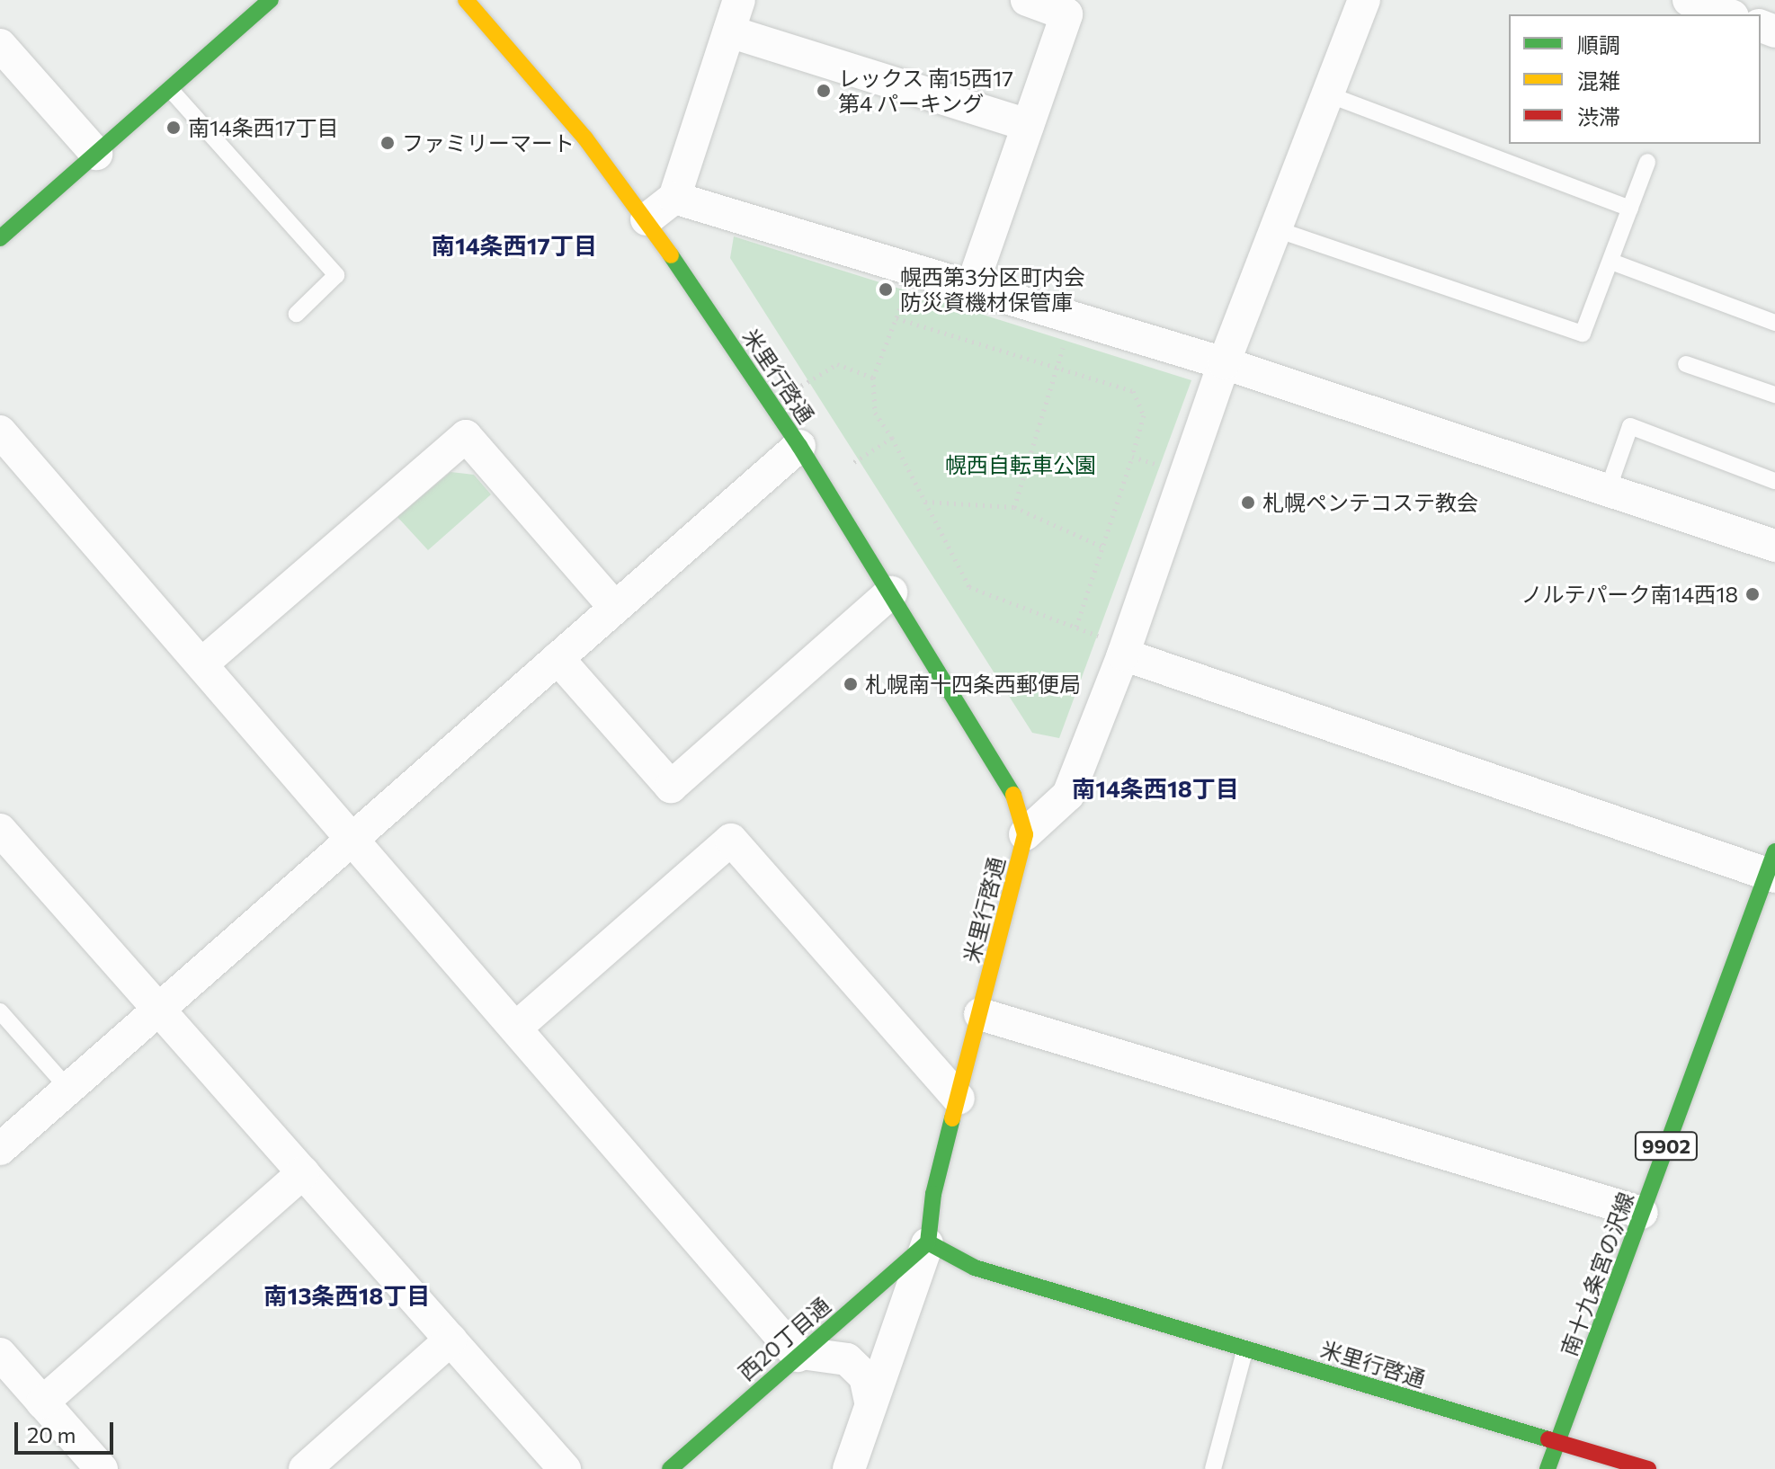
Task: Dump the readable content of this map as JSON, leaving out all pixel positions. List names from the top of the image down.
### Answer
{
  "streets": {
    "street": [
      "米里行啓通",
      "9902",
      "南十九条宮の沢線",
      "西20丁目通"
    ]
  },
  "crossings": [
    ["米里行啓通", "南十九条宮の沢線"],
    ["米里行啓通", "西20丁目通"]
  ],
  "districts": ["南14条西17丁目", "南14条西18丁目", "南13条西18丁目"],
  "parks": ["幌西自転車公園"],
  "places": [
    "レックス 南15西17 第4 パーキング",
    "南14条西17丁目",
    "ファミリーマート",
    "幌西第3分区町内会 防災資機材保管庫",
    "札幌ペンテコステ教会",
    "ノルテパーク南14西18",
    "札幌南十四条西郵便局"
  ],
  "legend": ["順調", "混雑", "渋滞"],
  "scale_bar": "20 m"
}
